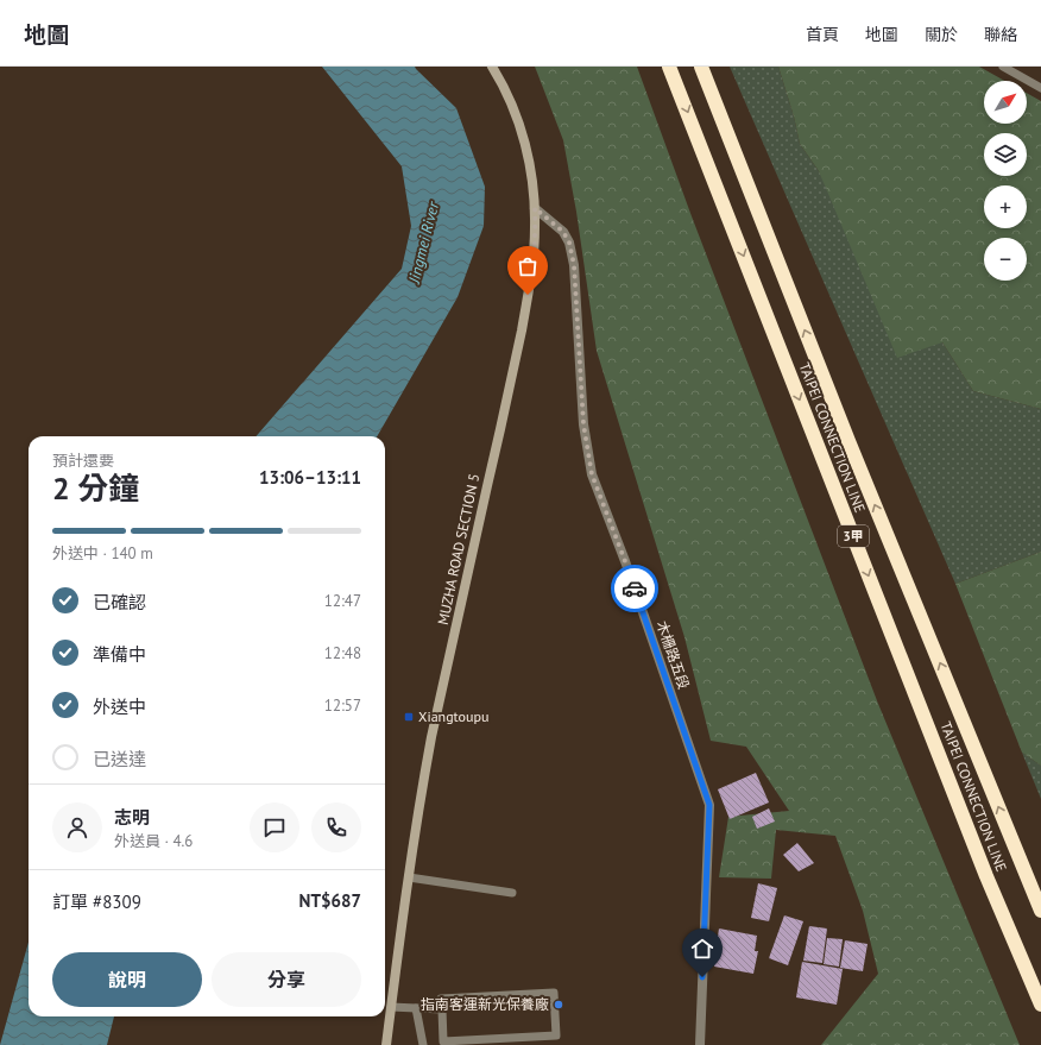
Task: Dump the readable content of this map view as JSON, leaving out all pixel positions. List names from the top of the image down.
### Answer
{
  "streets": {
    "highway": ["TAIPEI CONNECTION LINE", "3甲"],
    "main road": ["MUZHA ROAD SECTION 5"],
    "street": ["木柵路五段"]
  },
  "crossings": [
    ["MUZHA ROAD SECTION 5", "木柵路五段"]
  ],
  "water": ["Jingmei River"],
  "places": {
    "transit": ["Xiangtoupu"],
    "other": ["指南客運新光保養廠"]
  },
  "north": "top right",
  "page": {
    "header": "地圖",
    "nav": [
      "首頁",
      "地圖",
      "關於",
      "聯絡"
    ],
    "map_buttons": ["+", "−"],
    "heading": ["2 分鐘", "預計還要", "13:06–13:11"],
    "panel": [
      "志明",
      "外送員 · 4.6",
      "訂單 #8309",
      "NT$687"
    ],
    "bar": "外送中 · 140 m",
    "list": [
      ["已確認", "12:47"],
      ["準備中", "12:48"],
      ["外送中", "12:57"],
      "已送達"
    ],
    "buttons": ["說明", "分享"]
  }
}
